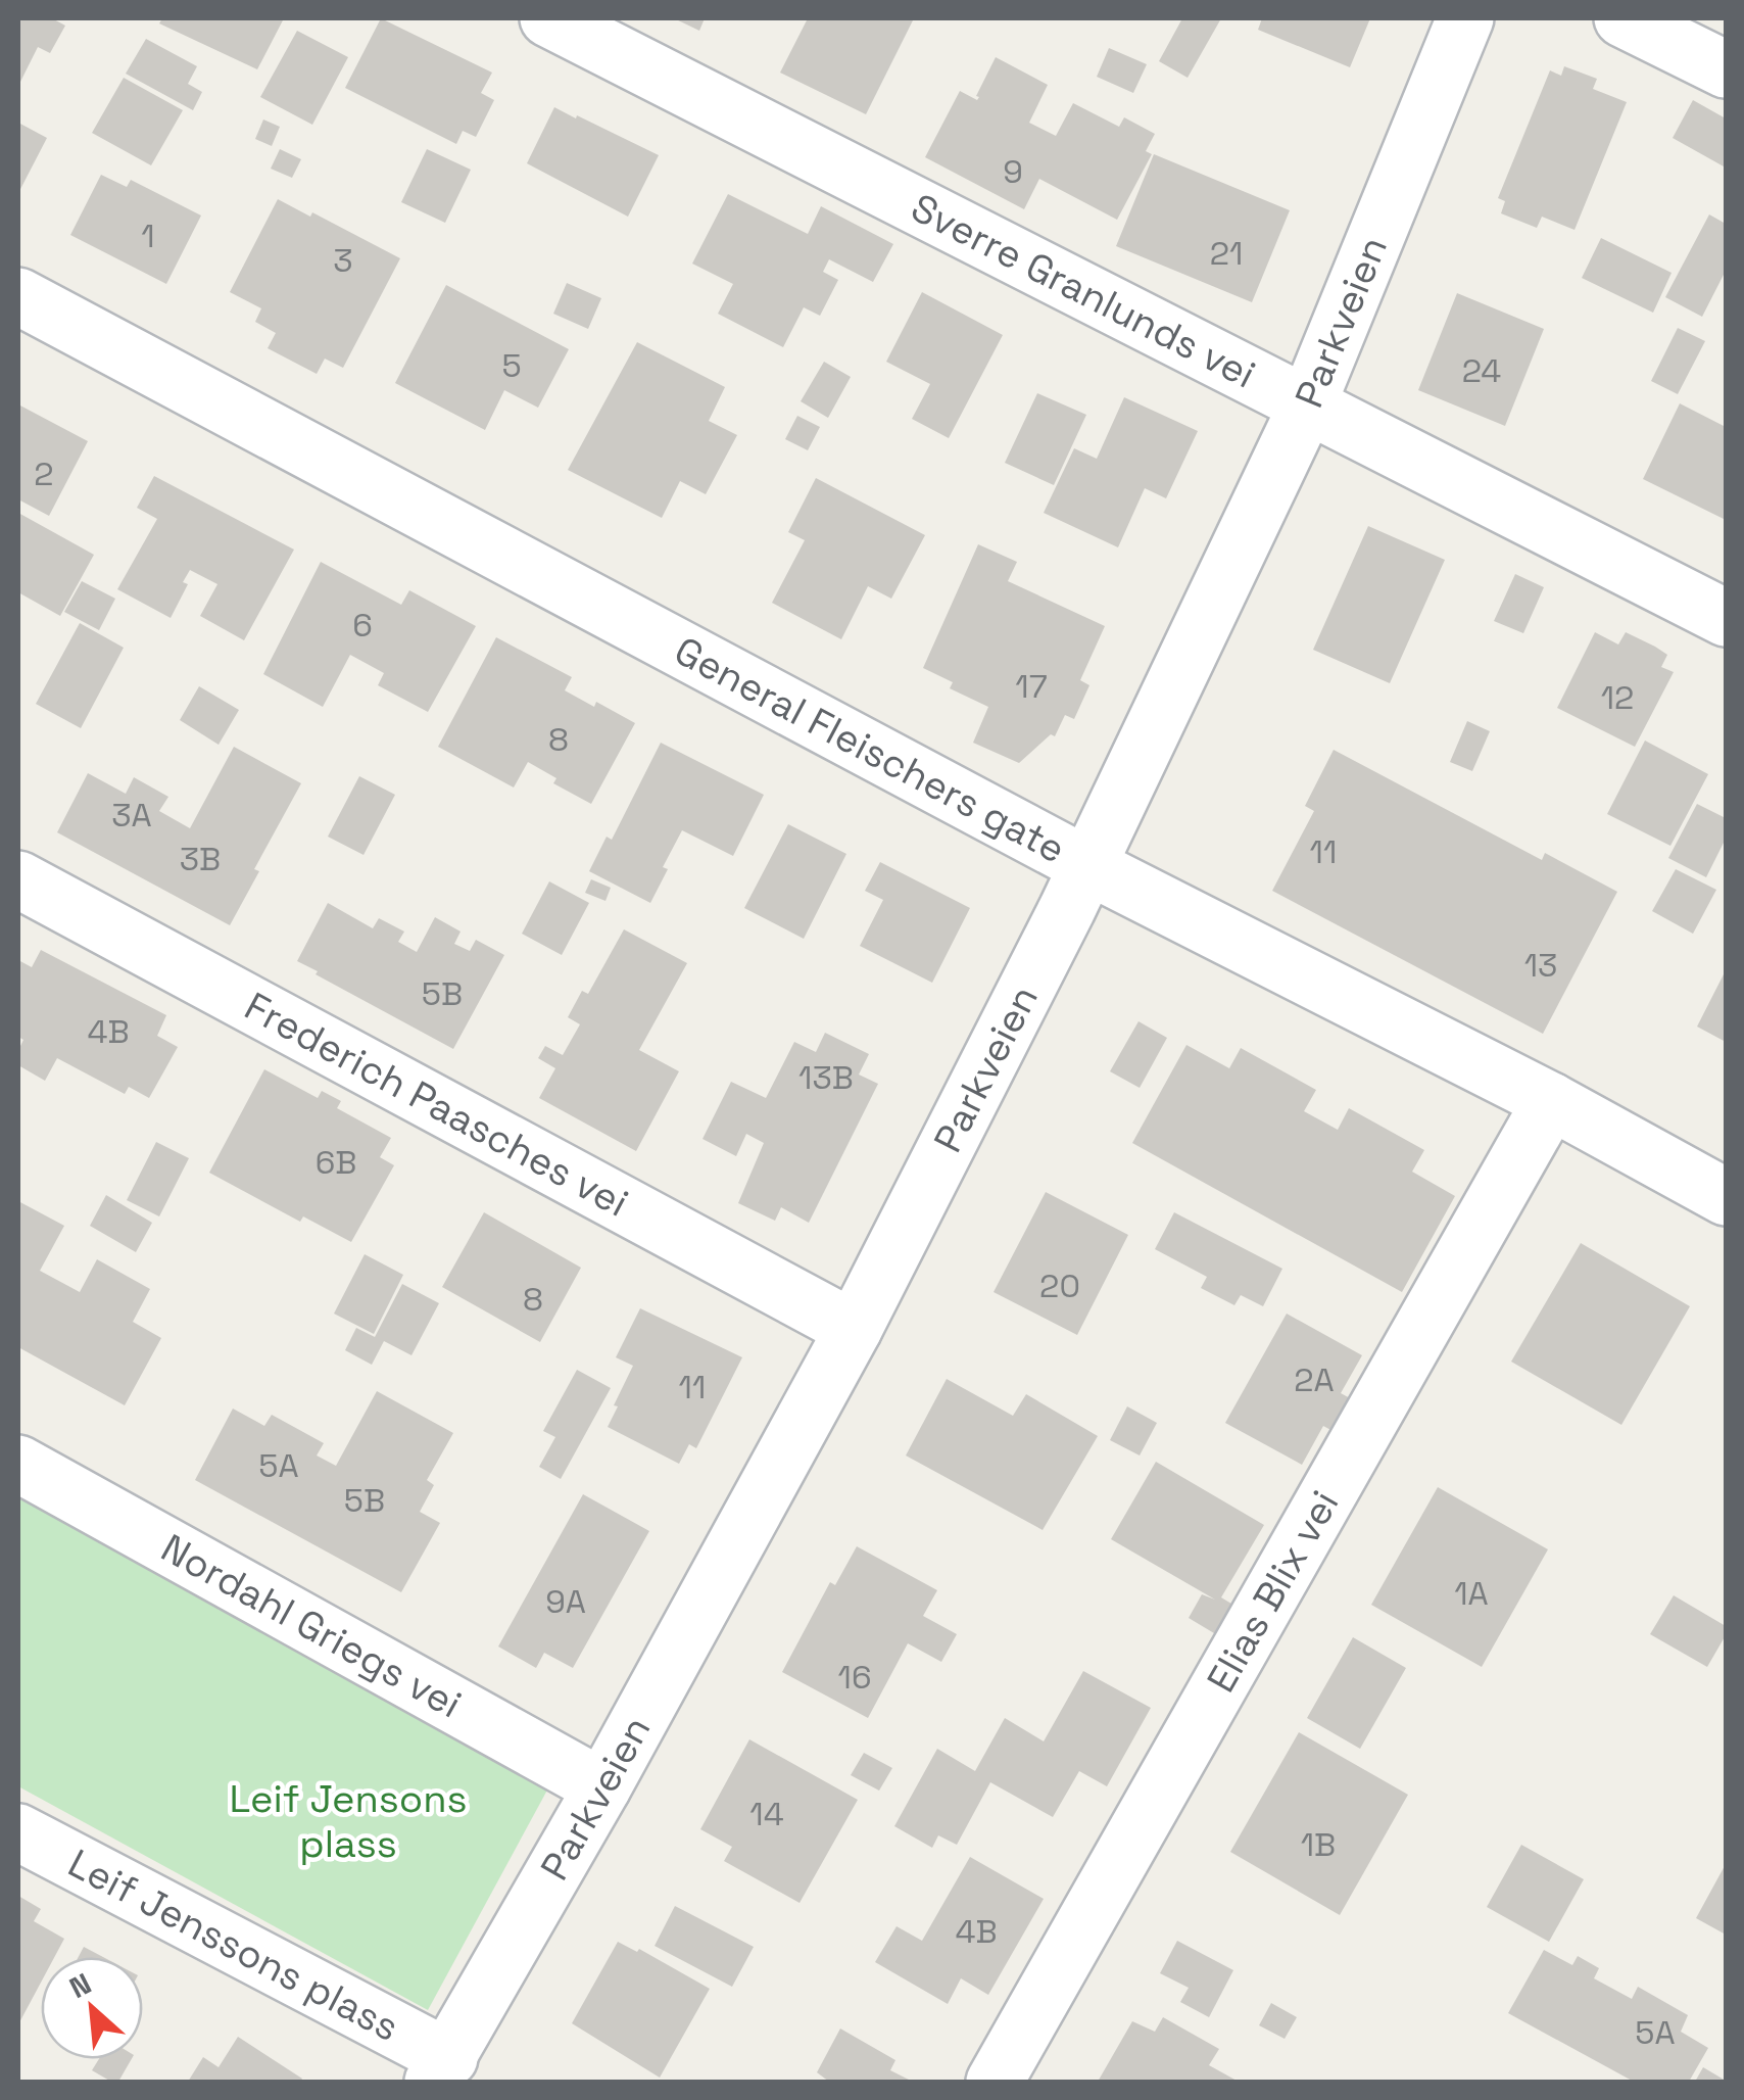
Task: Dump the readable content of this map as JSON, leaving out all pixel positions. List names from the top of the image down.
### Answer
{
  "streets": {
    "street": [
      "Sverre Granlunds vei",
      "Parkveien",
      "General Fleischers gate",
      "Frederich Paasches vei",
      "Elias Blix vei",
      "Nordahl Griegs vei",
      "Leif Jenssons plass"
    ]
  },
  "crossings": [
    ["Sverre Granlunds vei", "Parkveien"],
    ["Parkveien", "General Fleischers gate"],
    ["Parkveien", "Frederich Paasches vei"],
    ["Parkveien", "Nordahl Griegs vei"],
    ["Parkveien", "Leif Jenssons plass"],
    ["General Fleischers gate", "Elias Blix vei"]
  ],
  "parks": ["Leif Jensons plass"],
  "house_numbers": [
    "9",
    "1",
    "21",
    "3",
    "5",
    "24",
    "2",
    "6",
    "17",
    "12",
    "8",
    "3A",
    "11",
    "3B",
    "13",
    "5B",
    "4B",
    "13B",
    "6B",
    "20",
    "8",
    "2A",
    "11",
    "5A",
    "5B",
    "1A",
    "9A",
    "16",
    "14",
    "1B",
    "4B",
    "5A"
  ],
  "north": "top left"
}
